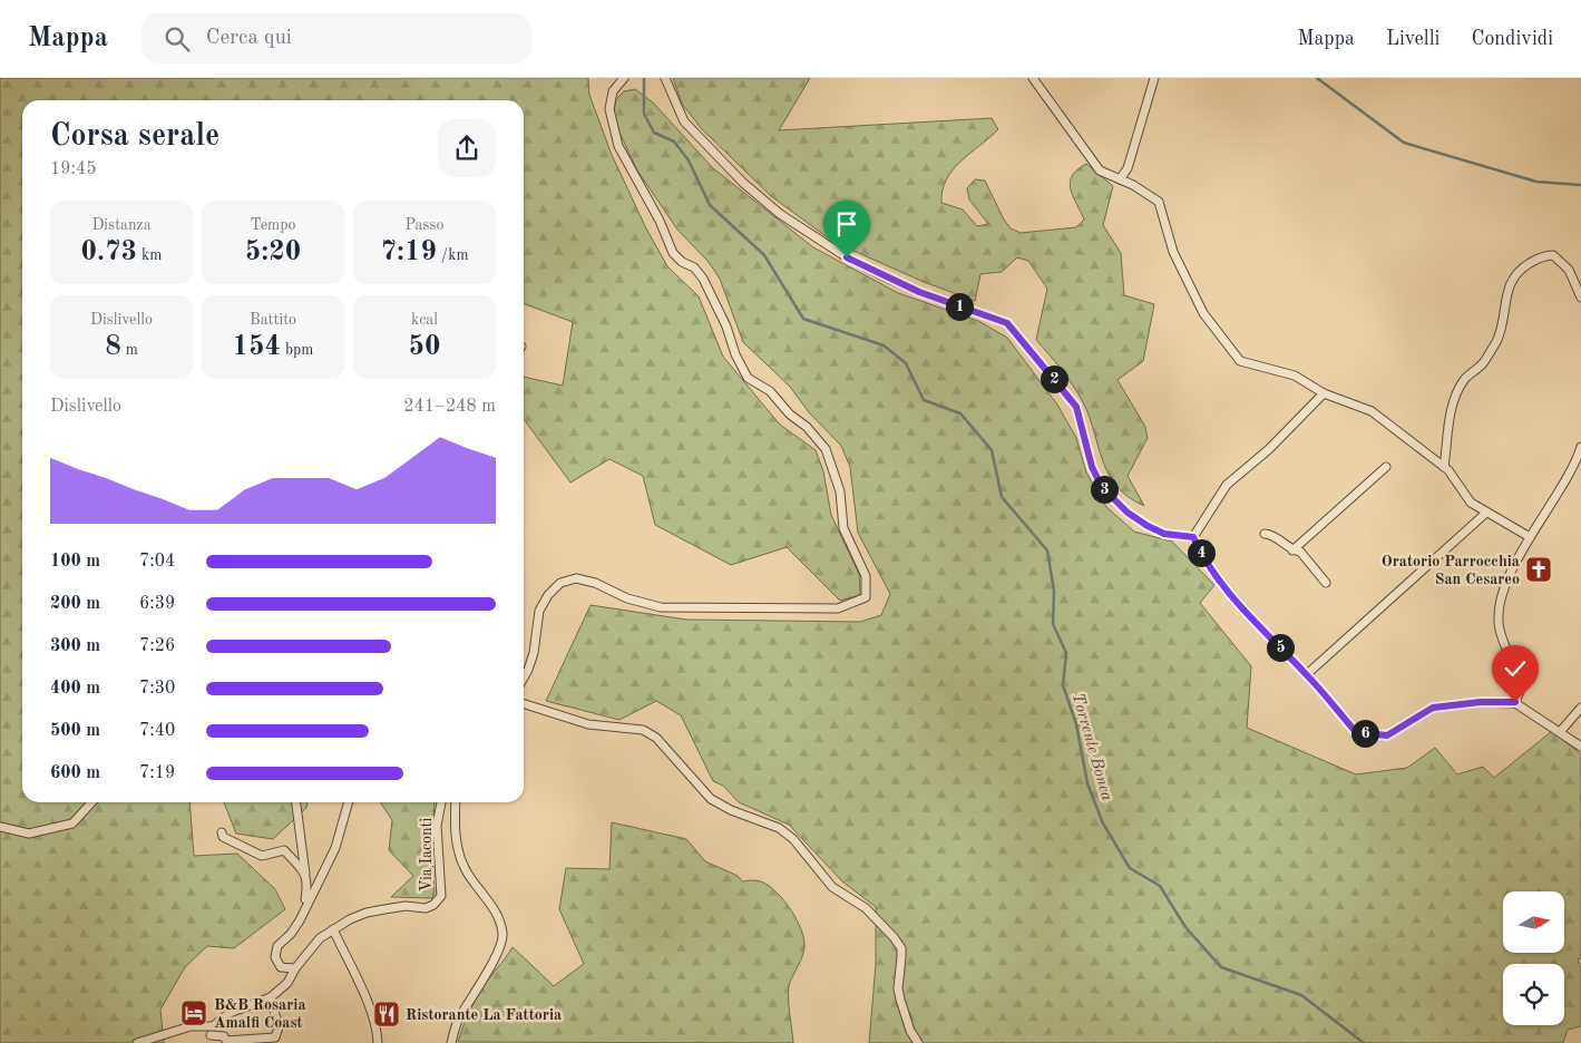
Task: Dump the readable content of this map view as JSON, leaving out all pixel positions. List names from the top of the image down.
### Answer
{
  "streets": {
    "street": ["Via Iaconti"]
  },
  "water": ["Torrente Bonea"],
  "places": {
    "church": ["Oratorio Parrocchia San Cesareo"],
    "hotel": ["B&B Rosaria Amalfi Coast"],
    "restaurant": ["Ristorante La Fattoria"]
  },
  "north": "right",
  "page": {
    "header": "Mappa",
    "search": "Cerca qui",
    "nav": ["Mappa", "Livelli", "Condividi"],
    "heading": ["Corsa serale", "19:45"],
    "stats": [
      ["Distanza", "0.73 km"],
      ["Tempo", "5:20"],
      ["Passo", "7:19 /km"],
      ["Dislivello", "8 m"],
      ["Battito", "154 bpm"],
      ["kcal", "50"]
    ],
    "pins": [
      "1",
      "2",
      "3",
      "4",
      "5",
      "6"
    ],
    "chart": ["Dislivello", "241–248 m"],
    "list": [
      {
        "name": "100 m",
        "note": "7:04"
      },
      {
        "name": "200 m",
        "note": "6:39"
      },
      {
        "name": "300 m",
        "note": "7:26"
      },
      {
        "name": "400 m",
        "note": "7:30"
      },
      {
        "name": "500 m",
        "note": "7:40"
      },
      {
        "name": "600 m",
        "note": "7:19"
      }
    ]
  }
}
